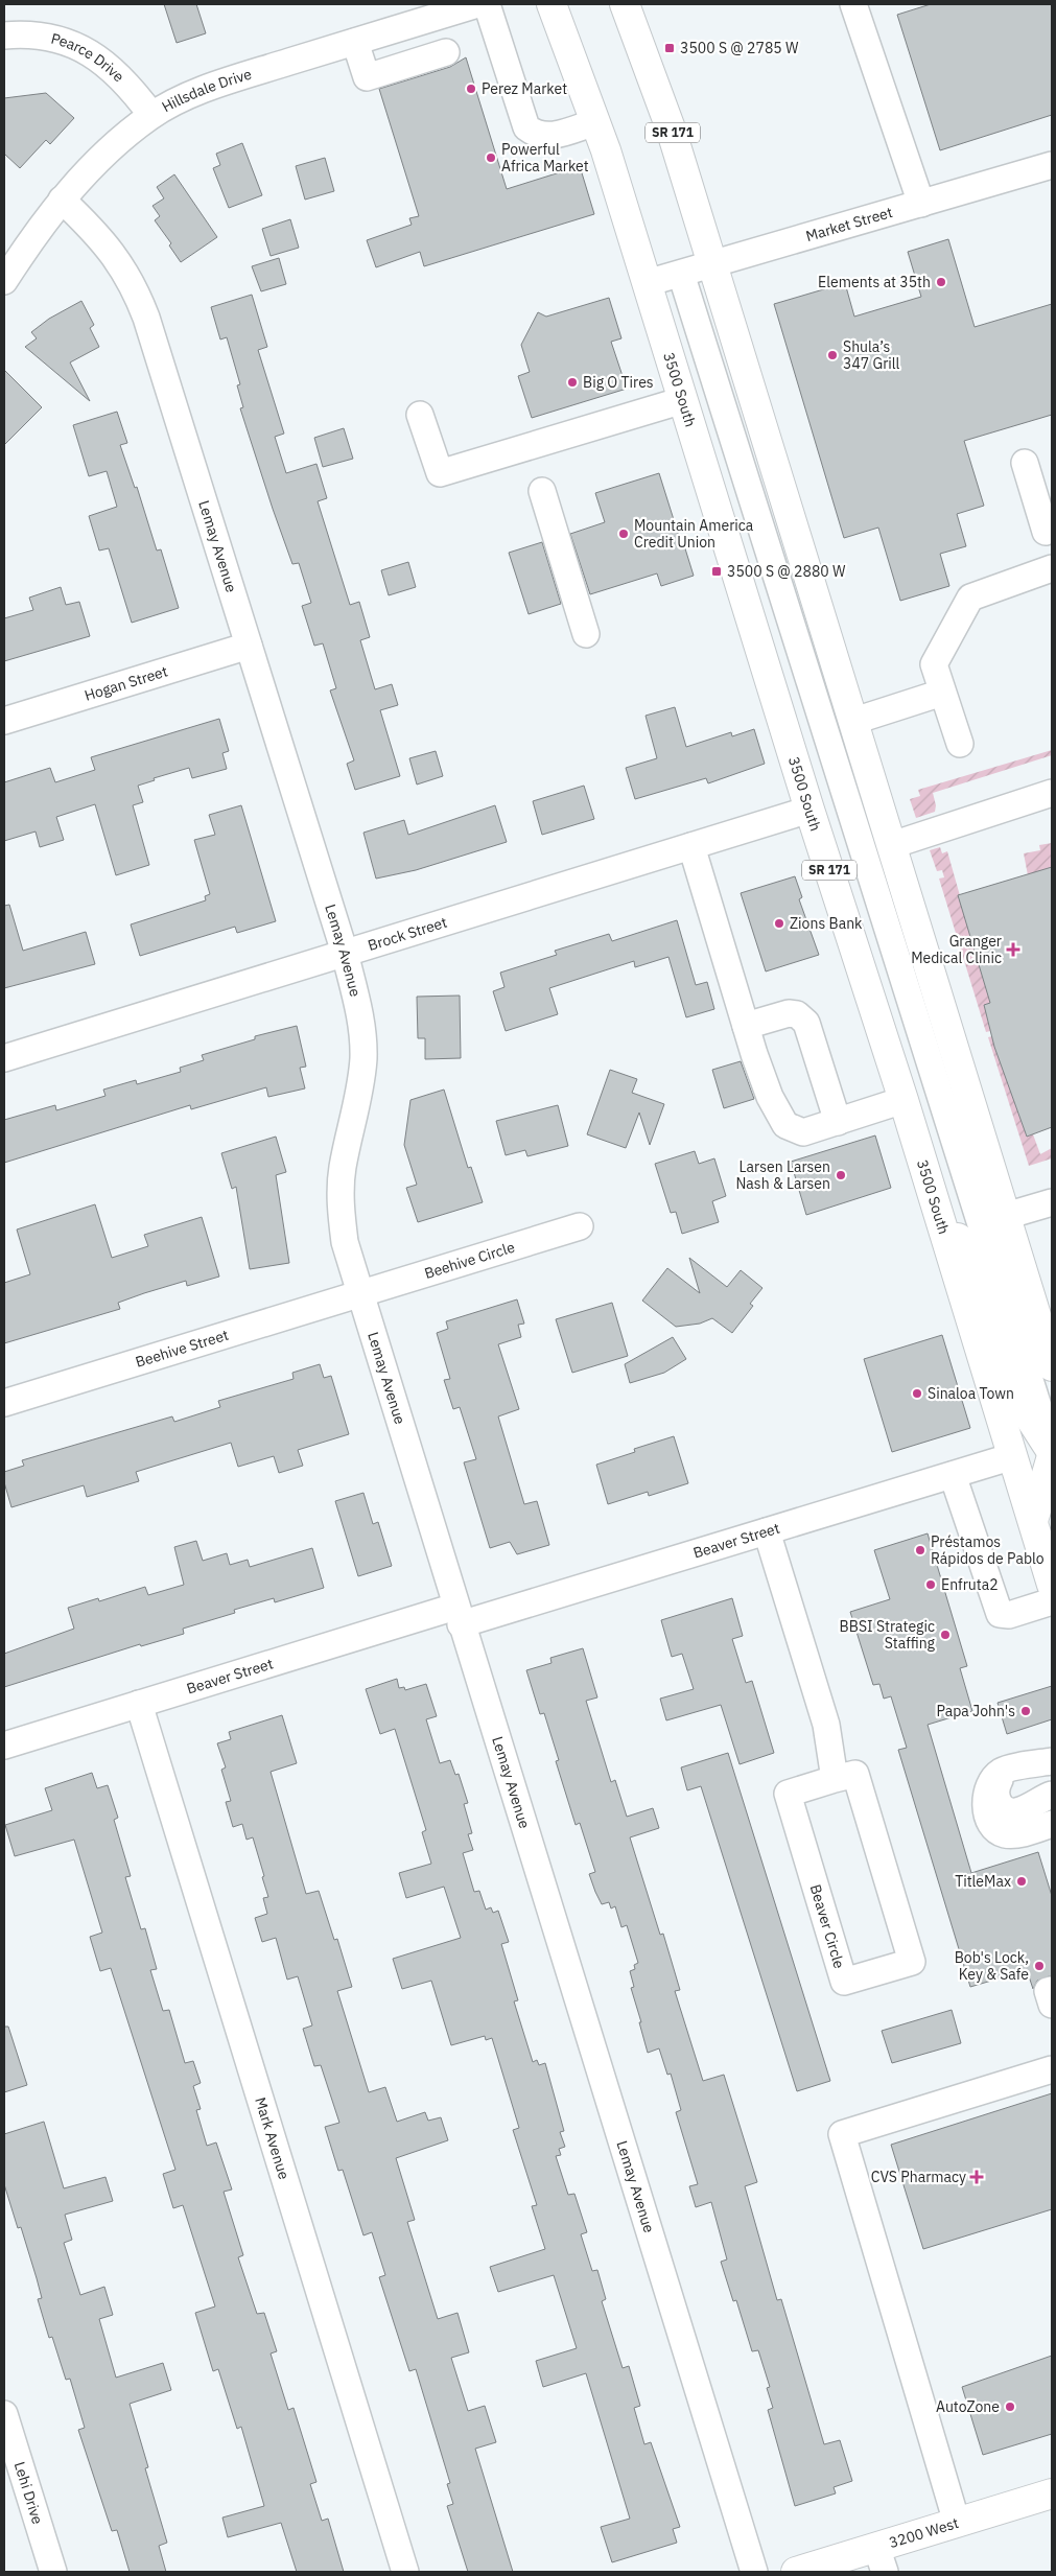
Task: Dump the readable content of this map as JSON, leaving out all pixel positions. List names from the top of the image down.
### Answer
{
  "streets": {
    "main road": ["SR 171", "3500 South", "3200 West"],
    "street": [
      "Pearce Drive",
      "Hillsdale Drive",
      "Market Street",
      "Lemay Avenue",
      "Hogan Street",
      "Brock Street",
      "Beehive Circle",
      "Beehive Street",
      "Beaver Street",
      "Beaver Circle",
      "Mark Avenue",
      "Lehi Drive"
    ]
  },
  "crossings": [
    ["Pearce Drive", "Hillsdale Drive"],
    ["Hillsdale Drive", "Lemay Avenue"],
    ["SR 171", "Market Street"],
    ["Market Street", "3500 South"],
    ["3500 South", "Brock Street"],
    ["3500 South", "Beaver Street"],
    ["Lemay Avenue", "Hogan Street"],
    ["Lemay Avenue", "Brock Street"],
    ["Lemay Avenue", "Beehive Circle"],
    ["Lemay Avenue", "Beehive Street"],
    ["Lemay Avenue", "Beaver Street"],
    ["Beehive Circle", "Beehive Street"],
    ["Beaver Street", "Mark Avenue"]
  ],
  "places": {
    "transit": ["3500 S @ 2785 W", "3500 S @ 2880 W"],
    "other": [
      "Perez Market",
      "Powerful Africa Market",
      "Elements at 35th",
      "Shula’s 347 Grill",
      "Big O Tires",
      "Mountain America Credit Union",
      "Zions Bank",
      "Larsen Larsen Nash & Larsen",
      "Sinaloa Town",
      "Préstamos Rápidos de Pablo",
      "Enfruta2",
      "BBSI Strategic Staffing",
      "Papa John's",
      "TitleMax",
      "Bob's Lock, Key & Safe",
      "AutoZone"
    ],
    "health": ["Granger Medical Clinic", "CVS Pharmacy"]
  }
}
